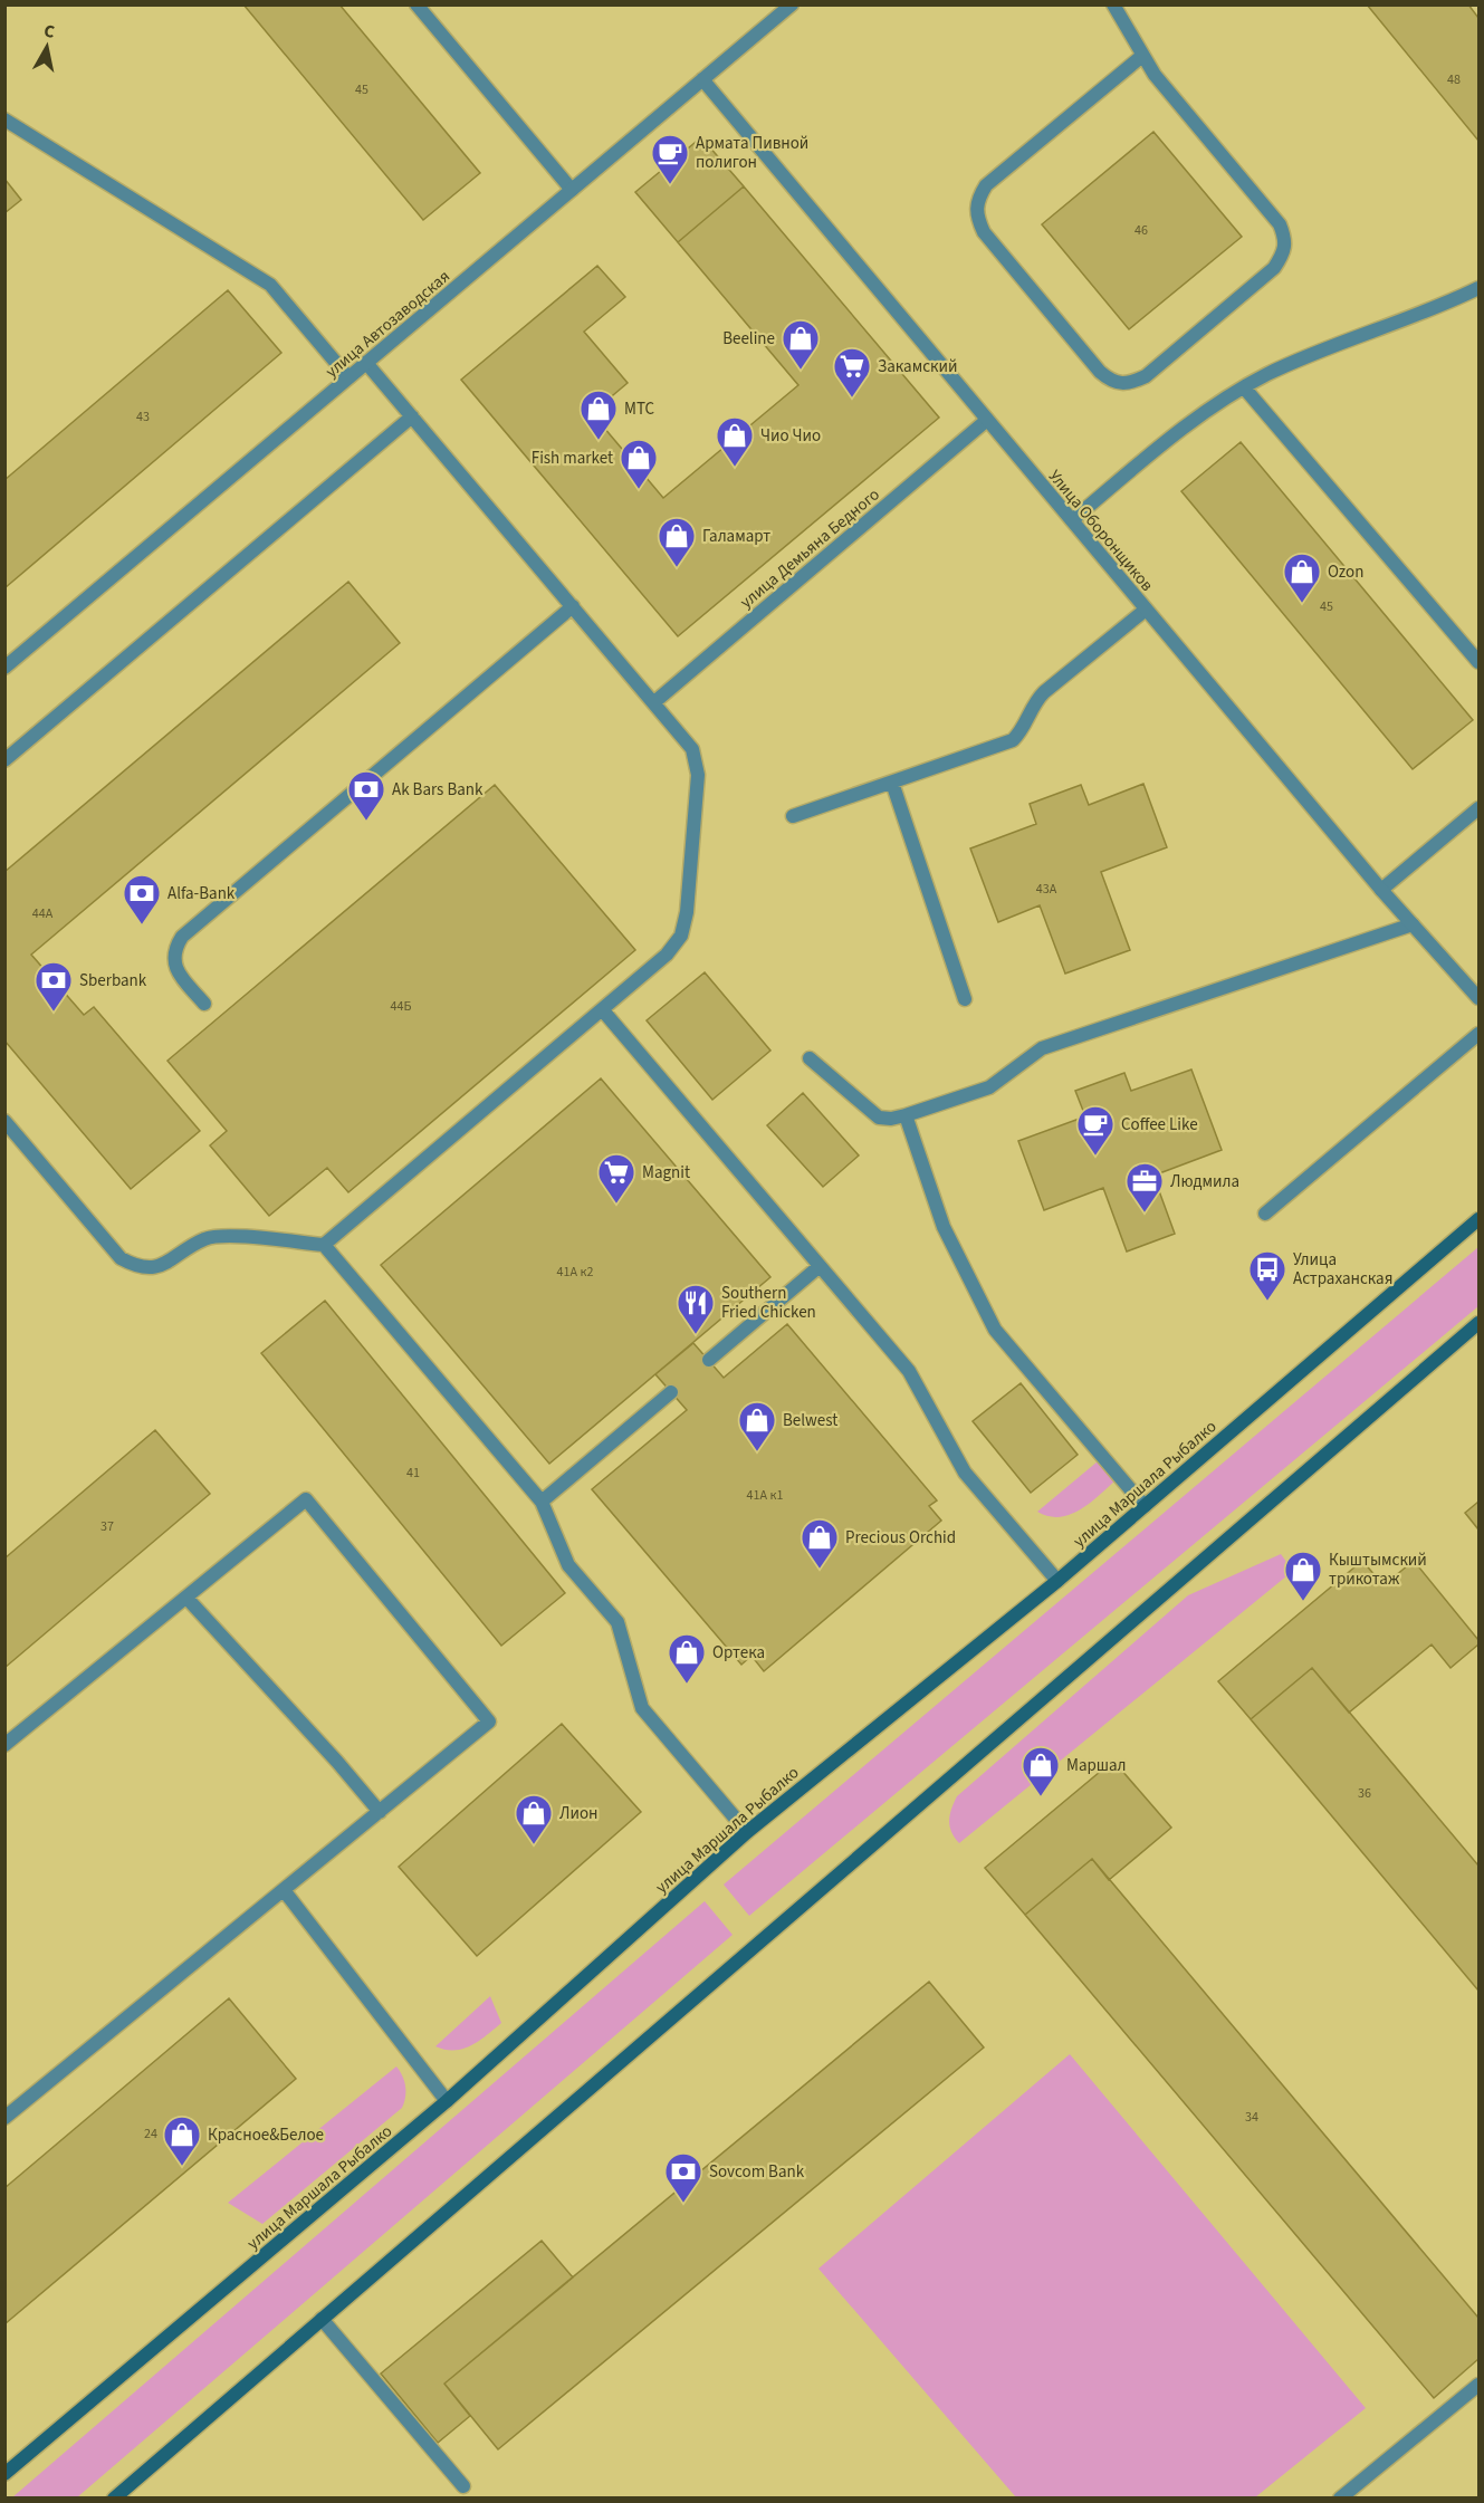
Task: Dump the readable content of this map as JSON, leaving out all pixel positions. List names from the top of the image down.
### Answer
{
  "streets": {
    "main road": ["улица Маршала Рыбалко"],
    "street": ["улица Автозаводская", "Улица Оборонщиков", "улица Демьяна Бедного"]
  },
  "crossings": [
    ["улица Автозаводская", "Улица Оборонщиков"],
    ["Улица Оборонщиков", "улица Демьяна Бедного"]
  ],
  "places": {
    "cafe": ["Армата Пивной полигон", "Coffee Like"],
    "shop": [
      "Beeline",
      "МТС",
      "Чио Чио",
      "Fish market",
      "Галамарт",
      "Ozon",
      "Belwest",
      "Precious Orchid",
      "Кыштымский трикотаж",
      "Ортека",
      "Маршал",
      "Лион",
      "Красное&Белое"
    ],
    "supermarket": ["Закамский", "Magnit"],
    "bank": [
      "Ak Bars Bank",
      "Alfa-Bank",
      "Sberbank",
      "Sovcom Bank"
    ],
    "office": ["Людмила"],
    "bus stop": ["Улица Астраханская"],
    "restaurant": ["Southern Fried Chicken"]
  },
  "house_numbers": [
    "48",
    "45",
    "46",
    "43",
    "45",
    "43А",
    "44А",
    "44Б",
    "41А к2",
    "41",
    "41А к1",
    "37",
    "36",
    "34",
    "24"
  ],
  "north": "top"
}
